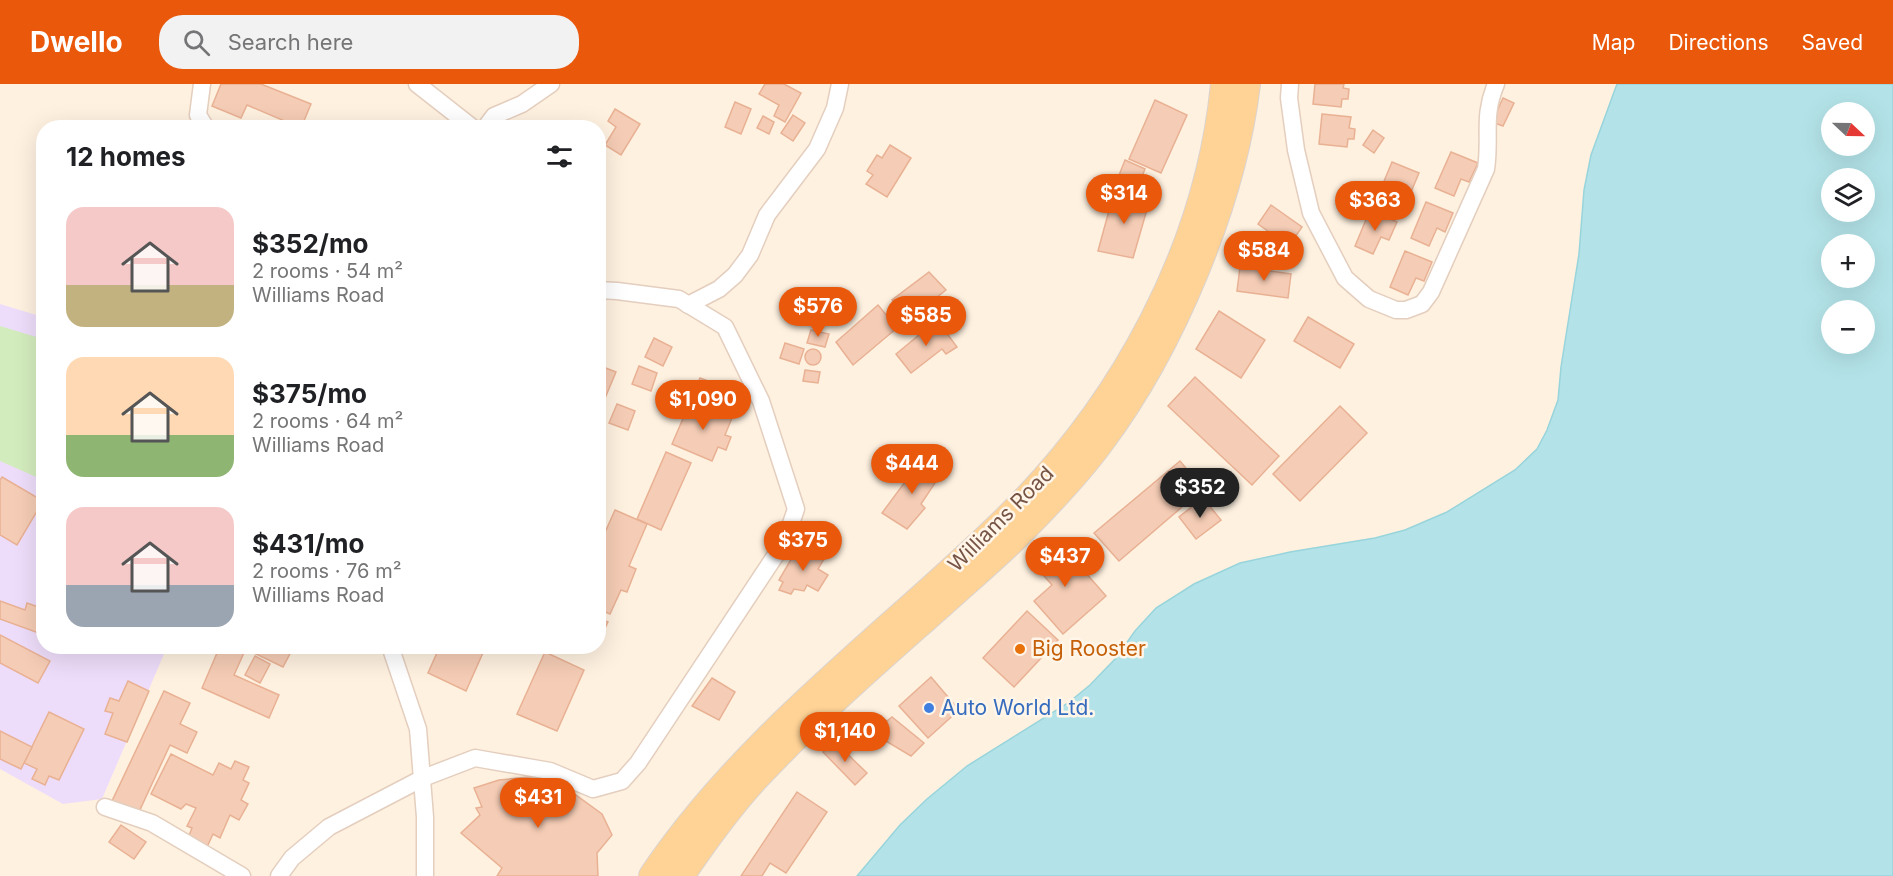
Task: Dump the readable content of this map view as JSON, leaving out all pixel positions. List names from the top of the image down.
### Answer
{
  "streets": {
    "main road": ["Williams Road"]
  },
  "places": ["Big Rooster", "Auto World Ltd."],
  "north": "right",
  "page": {
    "header": "Dwello",
    "search": "Search here",
    "nav": ["Map", "Directions", "Saved"],
    "map_buttons": ["+", "−"],
    "heading": "12 homes",
    "price": [
      "$314",
      "$363",
      "$584",
      "$576",
      "$585",
      "$1,090",
      "$444",
      "$352",
      "$375",
      "$437",
      "$1,140",
      "$431"
    ],
    "list": [
      {
        "name": "$352/mo",
        "note": "2 rooms · 54 m² · Williams Road"
      },
      {
        "name": "$375/mo",
        "note": "2 rooms · 64 m² · Williams Road"
      },
      {
        "name": "$431/mo",
        "note": "2 rooms · 76 m² · Williams Road"
      }
    ]
  }
}
